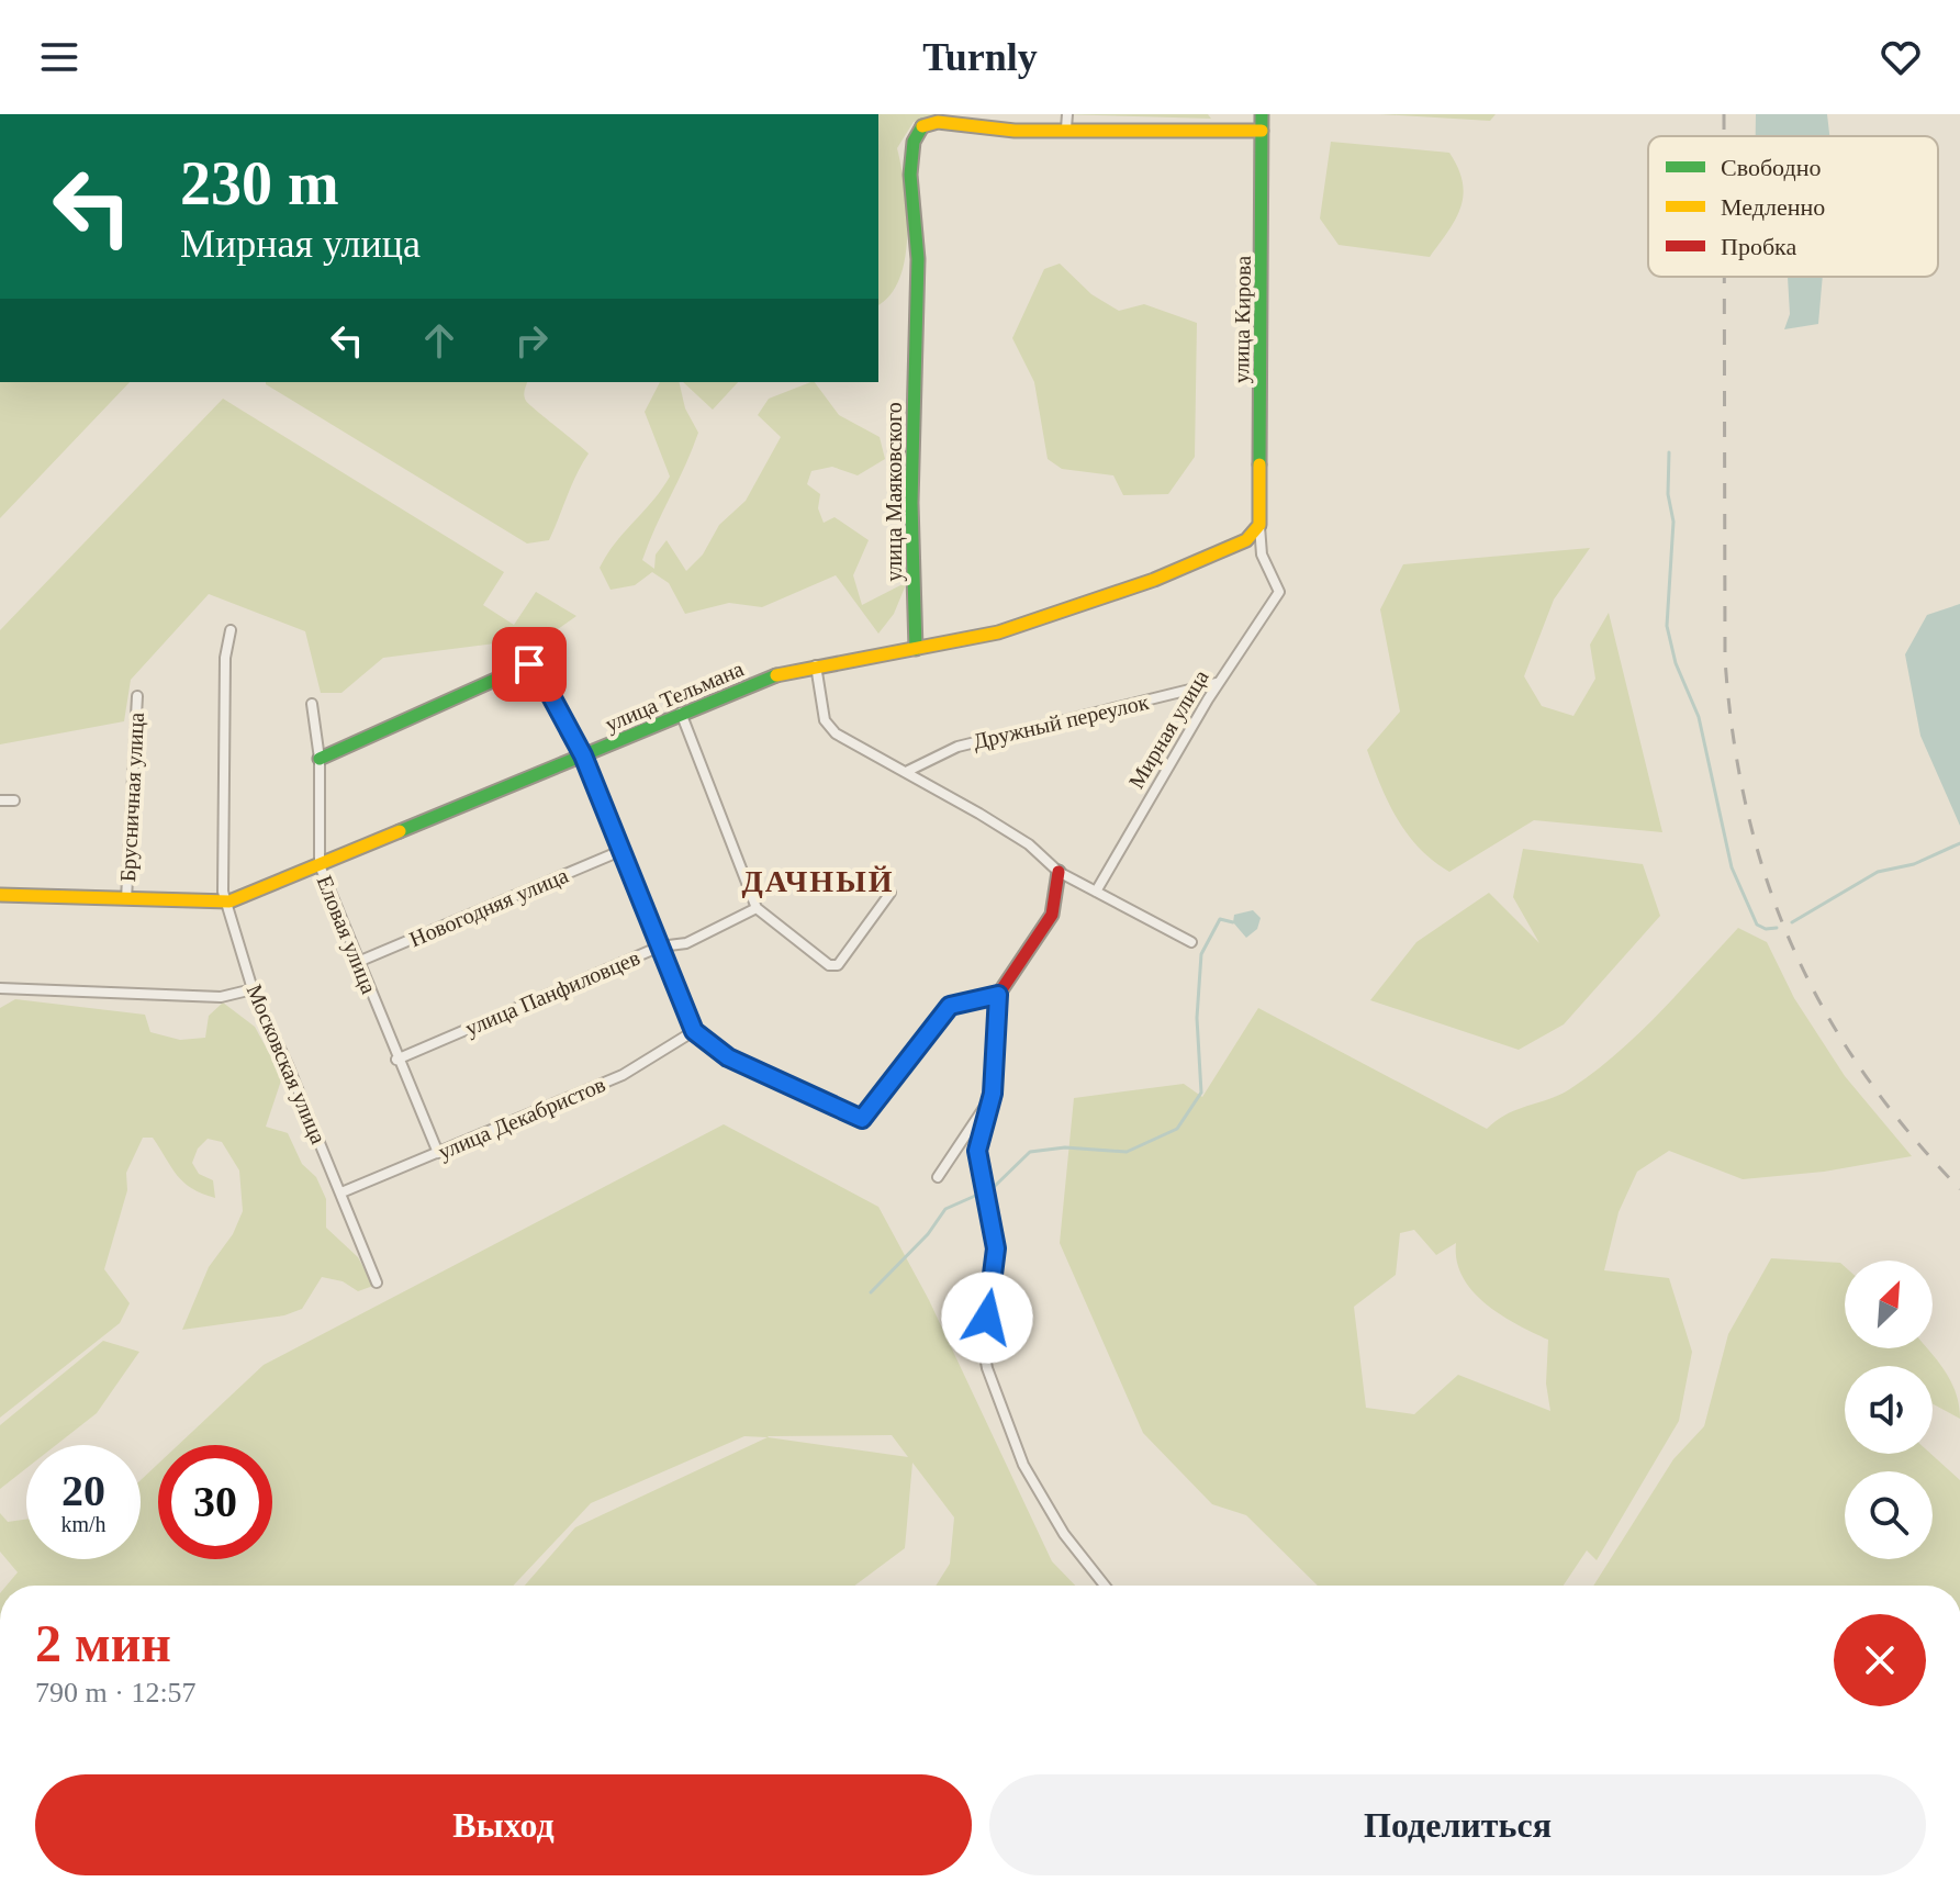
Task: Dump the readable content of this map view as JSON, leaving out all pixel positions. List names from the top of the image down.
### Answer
{
  "streets": {
    "street": [
      "улица Кирова",
      "улица Маяковского",
      "улица Тельмана",
      "Дружный переулок",
      "Мирная улица",
      "Брусничная улица",
      "Новогодняя улица",
      "Еловая улица",
      "улица Панфиловцев",
      "Московская улица",
      "улица Декабристов"
    ]
  },
  "crossings": [
    ["улица Кирова", "улица Тельмана"],
    ["улица Кирова", "Мирная улица"],
    ["улица Маяковского", "улица Тельмана"],
    ["улица Тельмана", "Мирная улица"],
    ["улица Тельмана", "Брусничная улица"],
    ["улица Тельмана", "Еловая улица"],
    ["улица Тельмана", "Московская улица"],
    ["Дружный переулок", "Мирная улица"],
    ["Новогодняя улица", "Еловая улица"],
    ["Еловая улица", "улица Панфиловцев"],
    ["Еловая улица", "улица Декабристов"],
    ["Московская улица", "улица Декабристов"]
  ],
  "districts": ["ДАЧНЫЙ"],
  "legend": ["Свободно", "Медленно", "Пробка"],
  "north": "top right",
  "page": {
    "header": "Turnly",
    "turn": ["230 m", "Мирная улица"],
    "speed": "20 km/h",
    "limit": "30",
    "heading": ["2 мин", "790 m · 12:57"],
    "buttons": ["Выход", "Поделиться"]
  }
}
